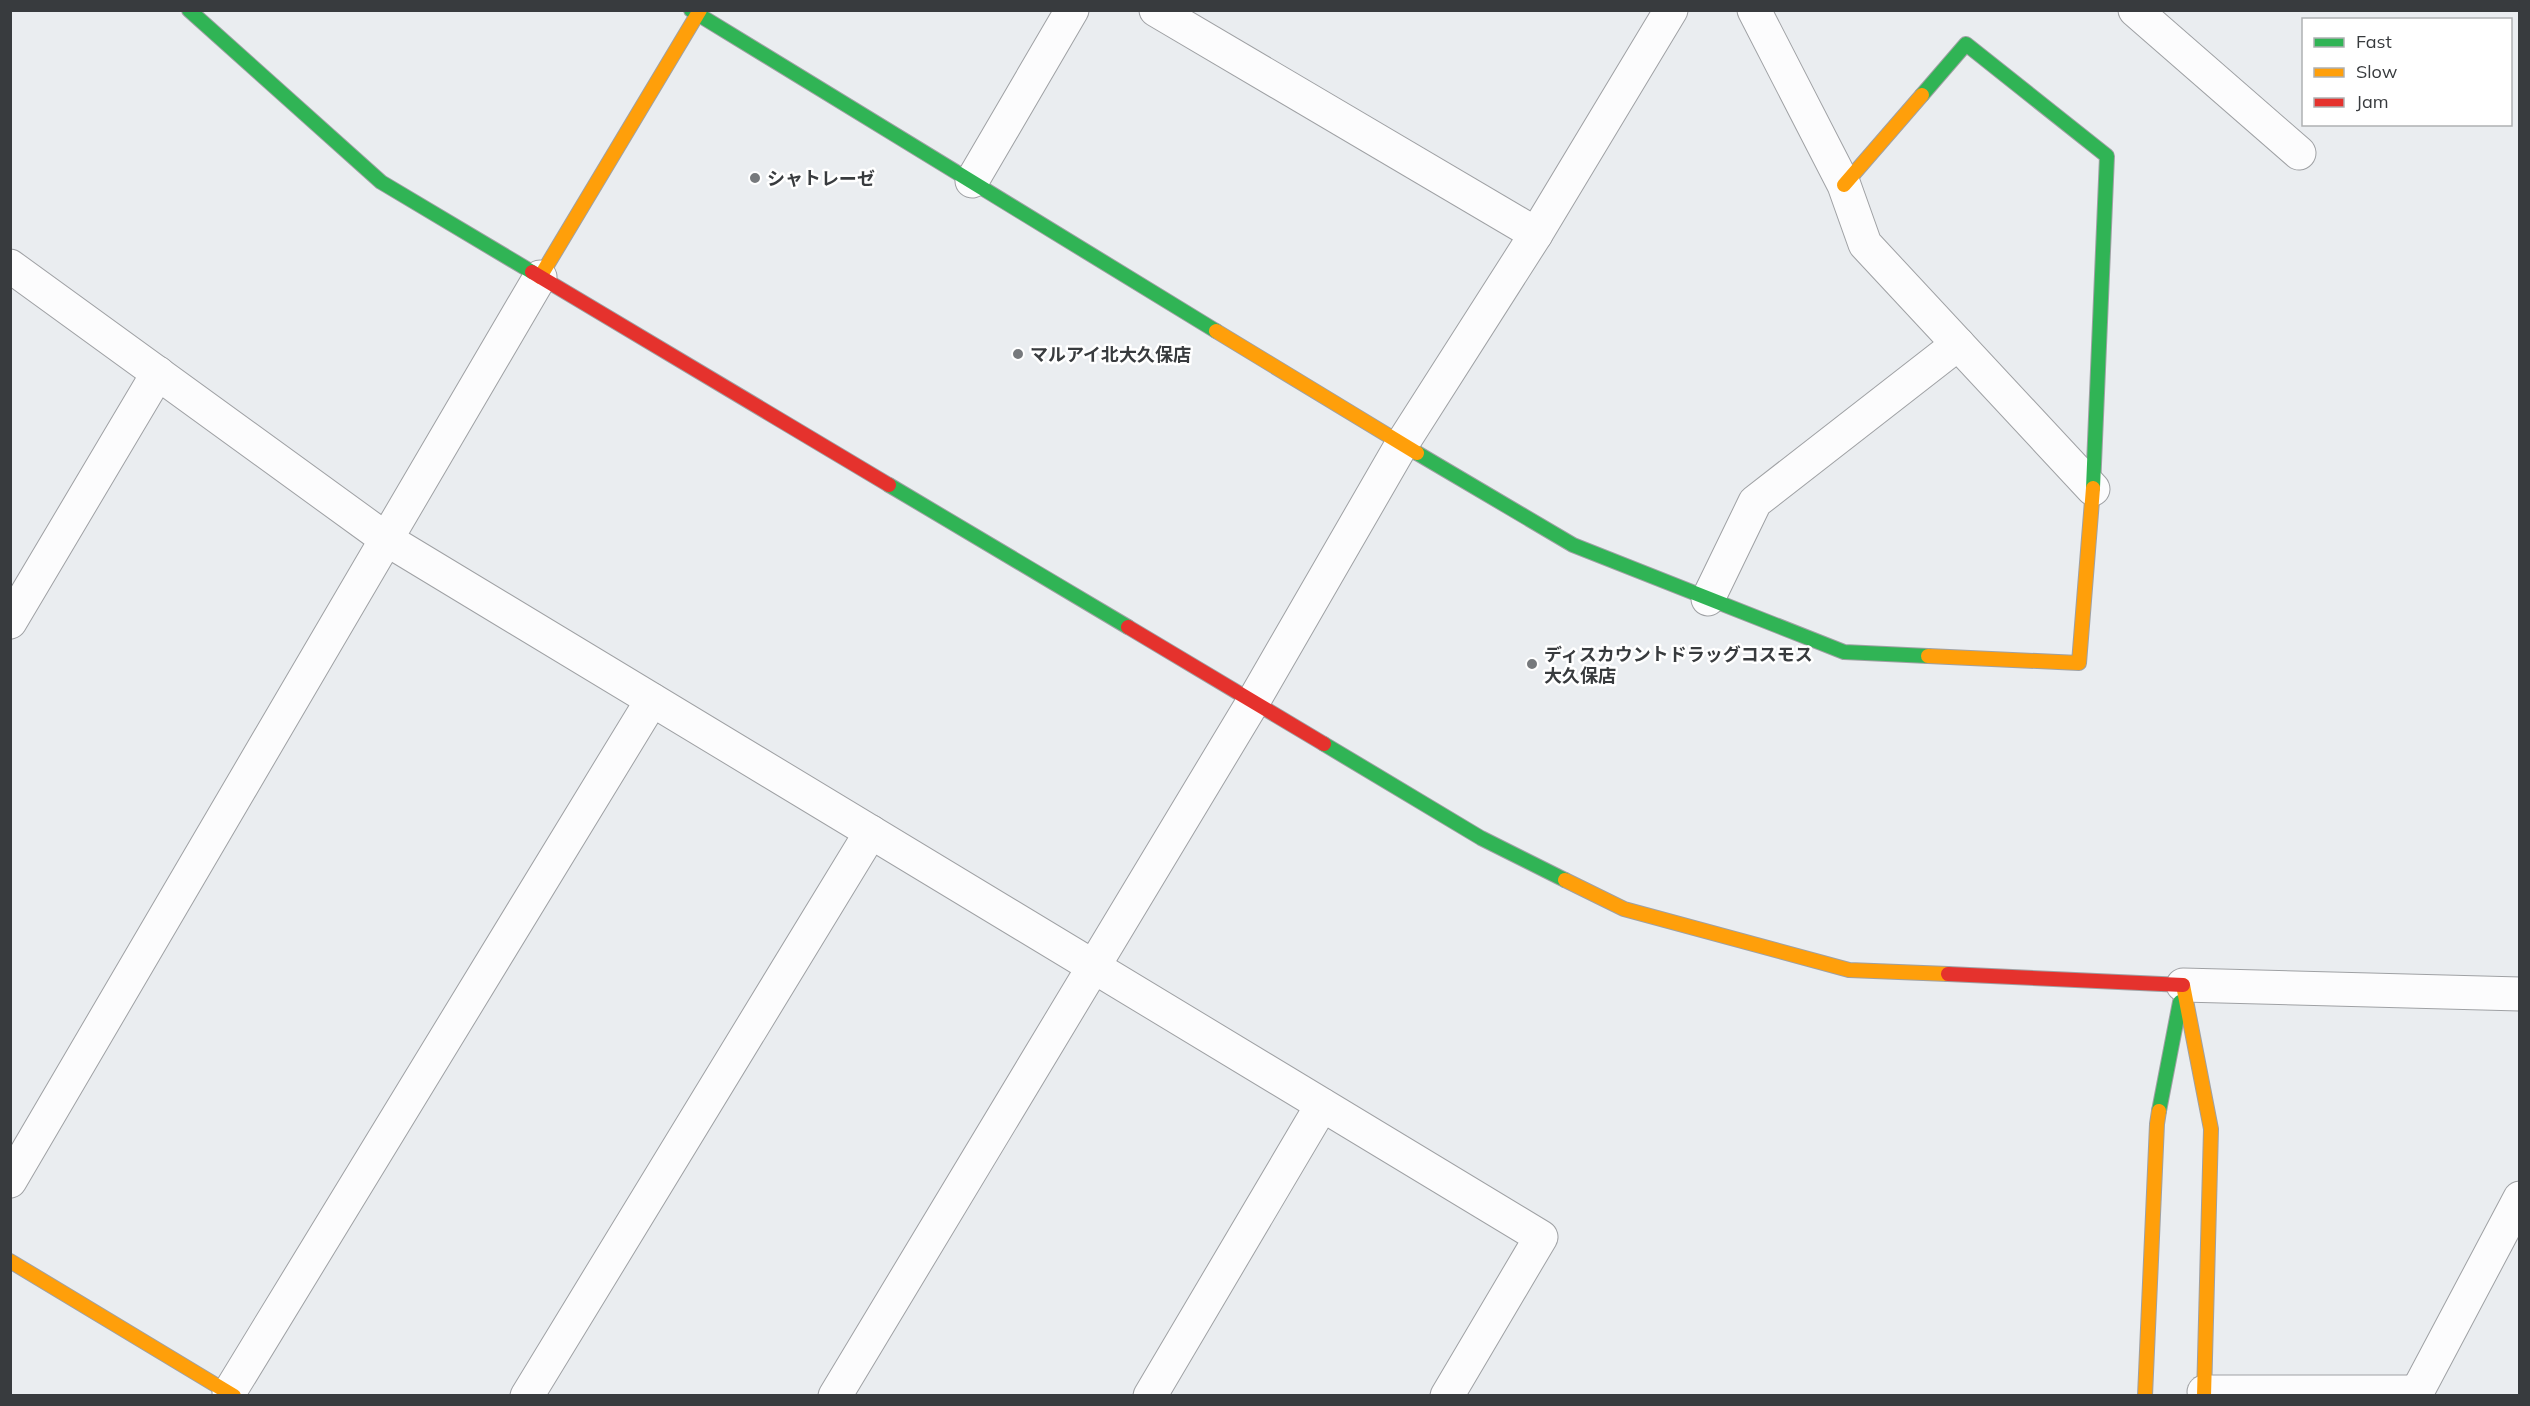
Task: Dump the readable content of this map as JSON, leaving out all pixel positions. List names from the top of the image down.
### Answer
{
  "places": ["シャトレーゼ", "マルアイ北大久保店", "ディスカウントドラッグコスモス 大久保店"],
  "legend": ["Fast", "Slow", "Jam"]
}
